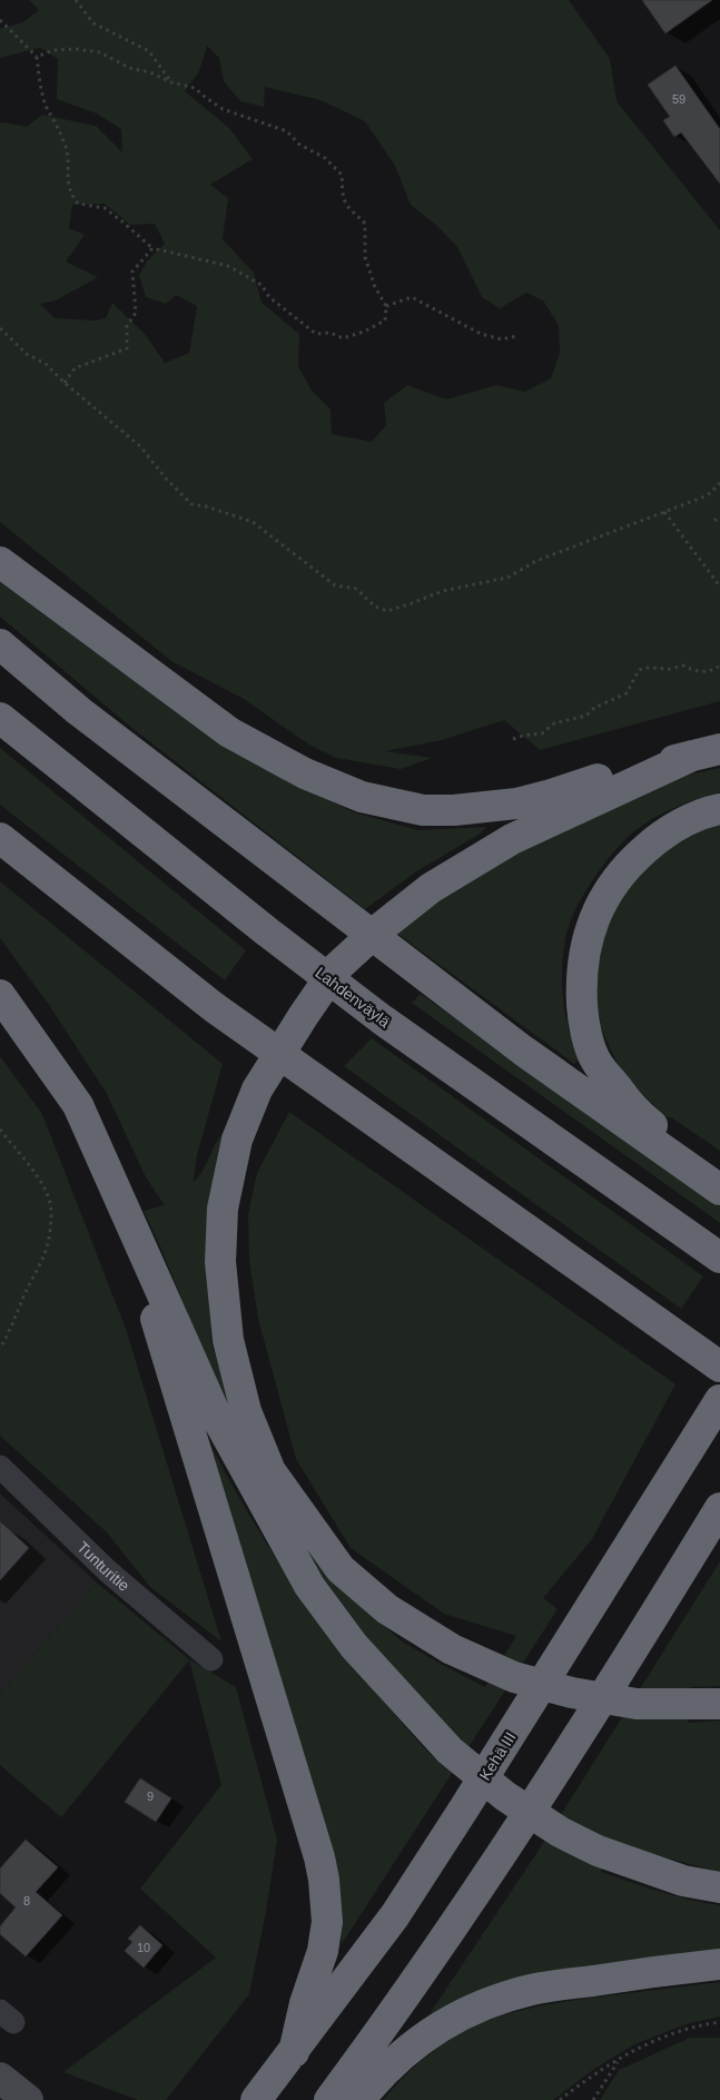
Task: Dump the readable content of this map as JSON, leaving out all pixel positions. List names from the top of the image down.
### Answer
{
  "streets": {
    "highway": ["Lahdenväylä", "Kehä III"],
    "street": ["Tunturitie"]
  },
  "house_numbers": [
    "59",
    "9",
    "8",
    "10"
  ]
}
